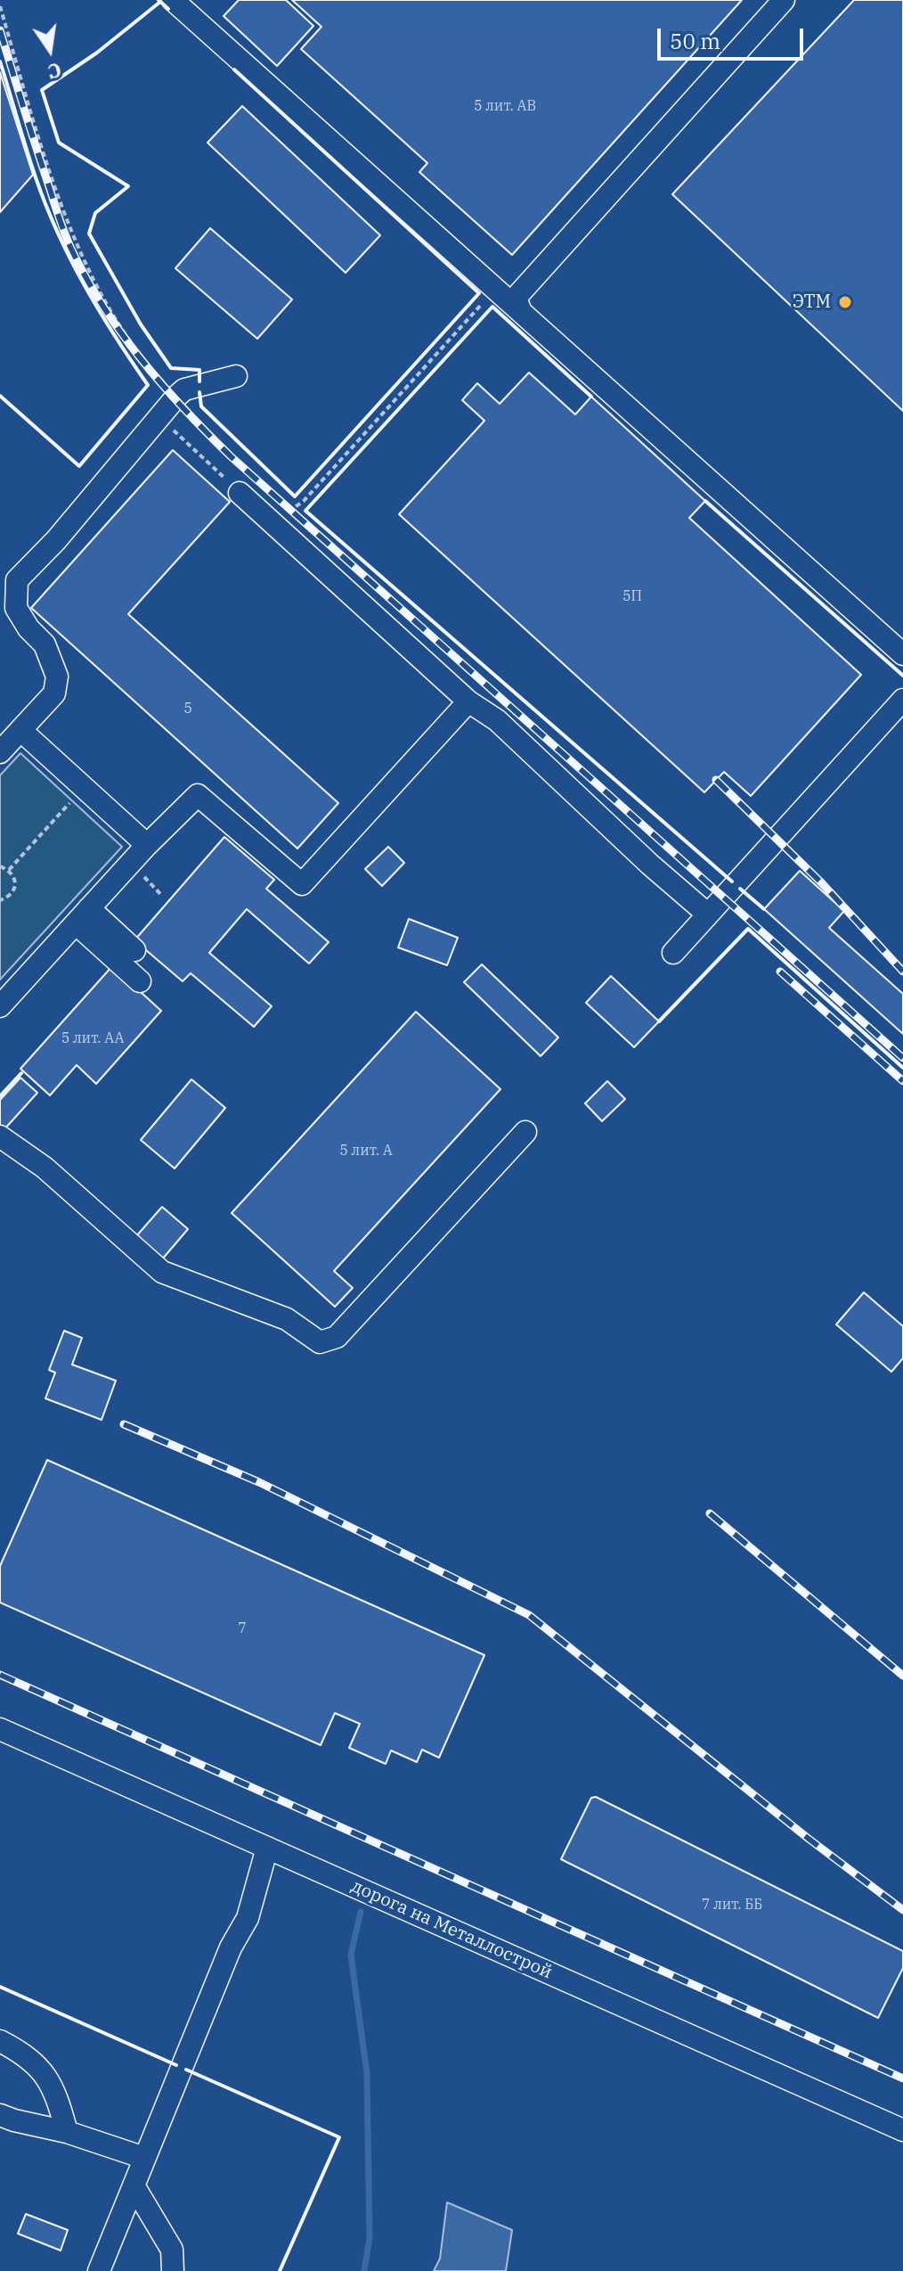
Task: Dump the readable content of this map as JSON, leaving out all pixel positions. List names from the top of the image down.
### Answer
{
  "streets": {
    "street": ["дорога на Металлострой"]
  },
  "places": ["ЭТМ"],
  "house_numbers": [
    "5 лит. АВ",
    "5П",
    "5",
    "5 лит. АА",
    "5 лит. А",
    "7",
    "7 лит. ББ"
  ],
  "scale_bar": "50 m",
  "north": "bottom"
}
